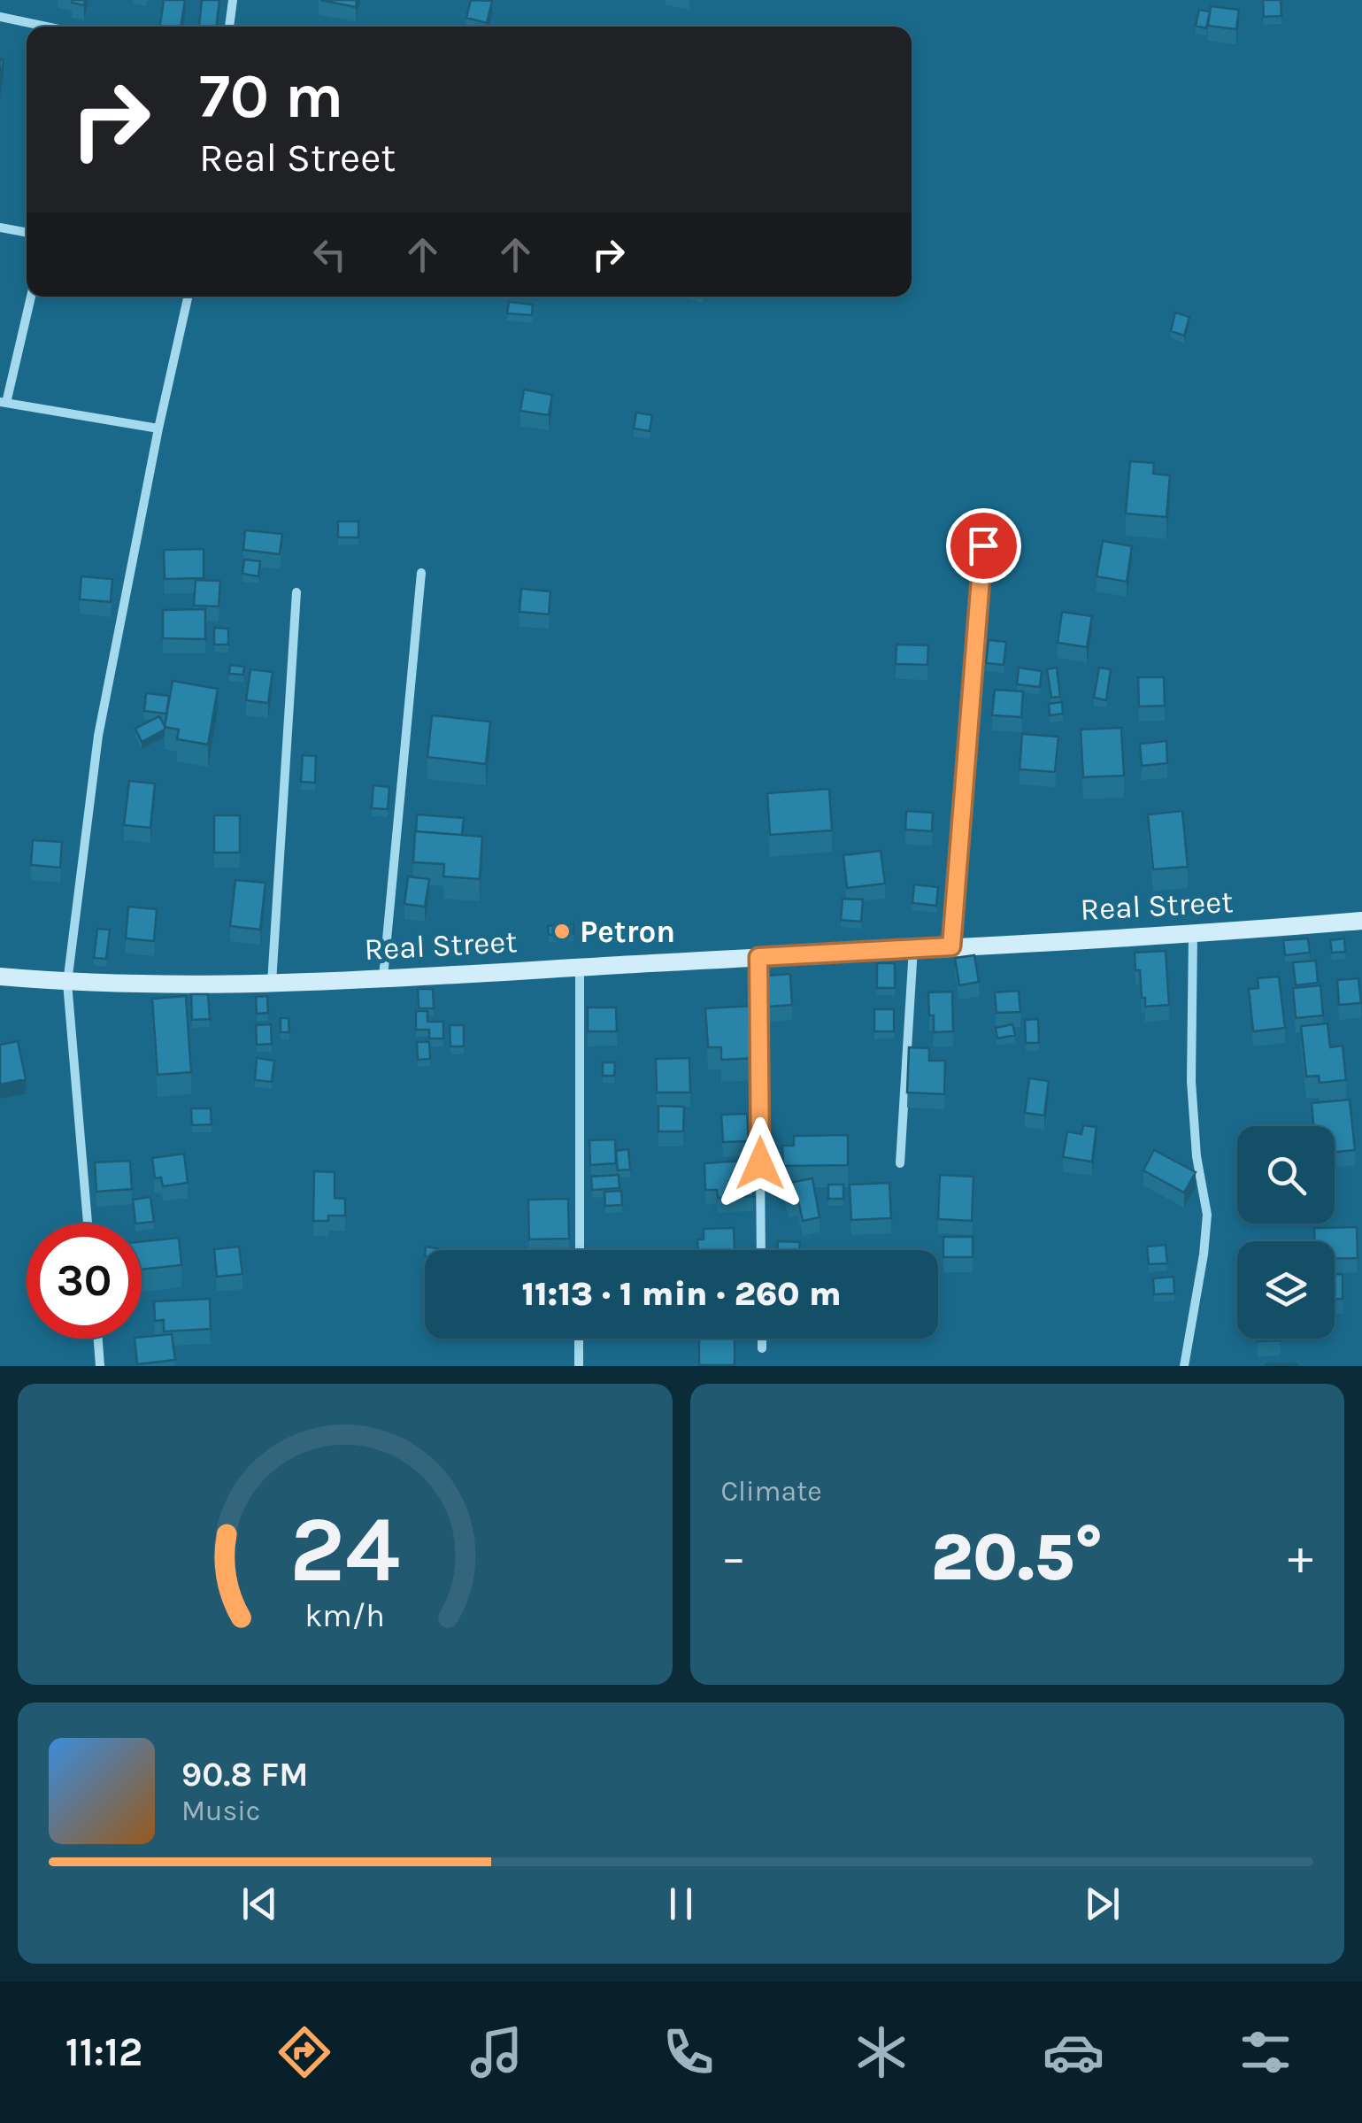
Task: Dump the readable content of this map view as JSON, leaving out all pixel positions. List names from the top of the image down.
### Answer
{
  "streets": {
    "main road": ["Real Street"]
  },
  "places": ["Petron"],
  "page": {
    "turn": ["70 m", "Real Street"],
    "limit": "30",
    "trip": "11:13 · 1 min · 260 m",
    "tile": "Climate",
    "heat": ["−", "20.5°", "+"],
    "song": ["90.8 FM", "Music"],
    "tabs": "11:12",
    "gauge": ["24", "km/h"]
  }
}
